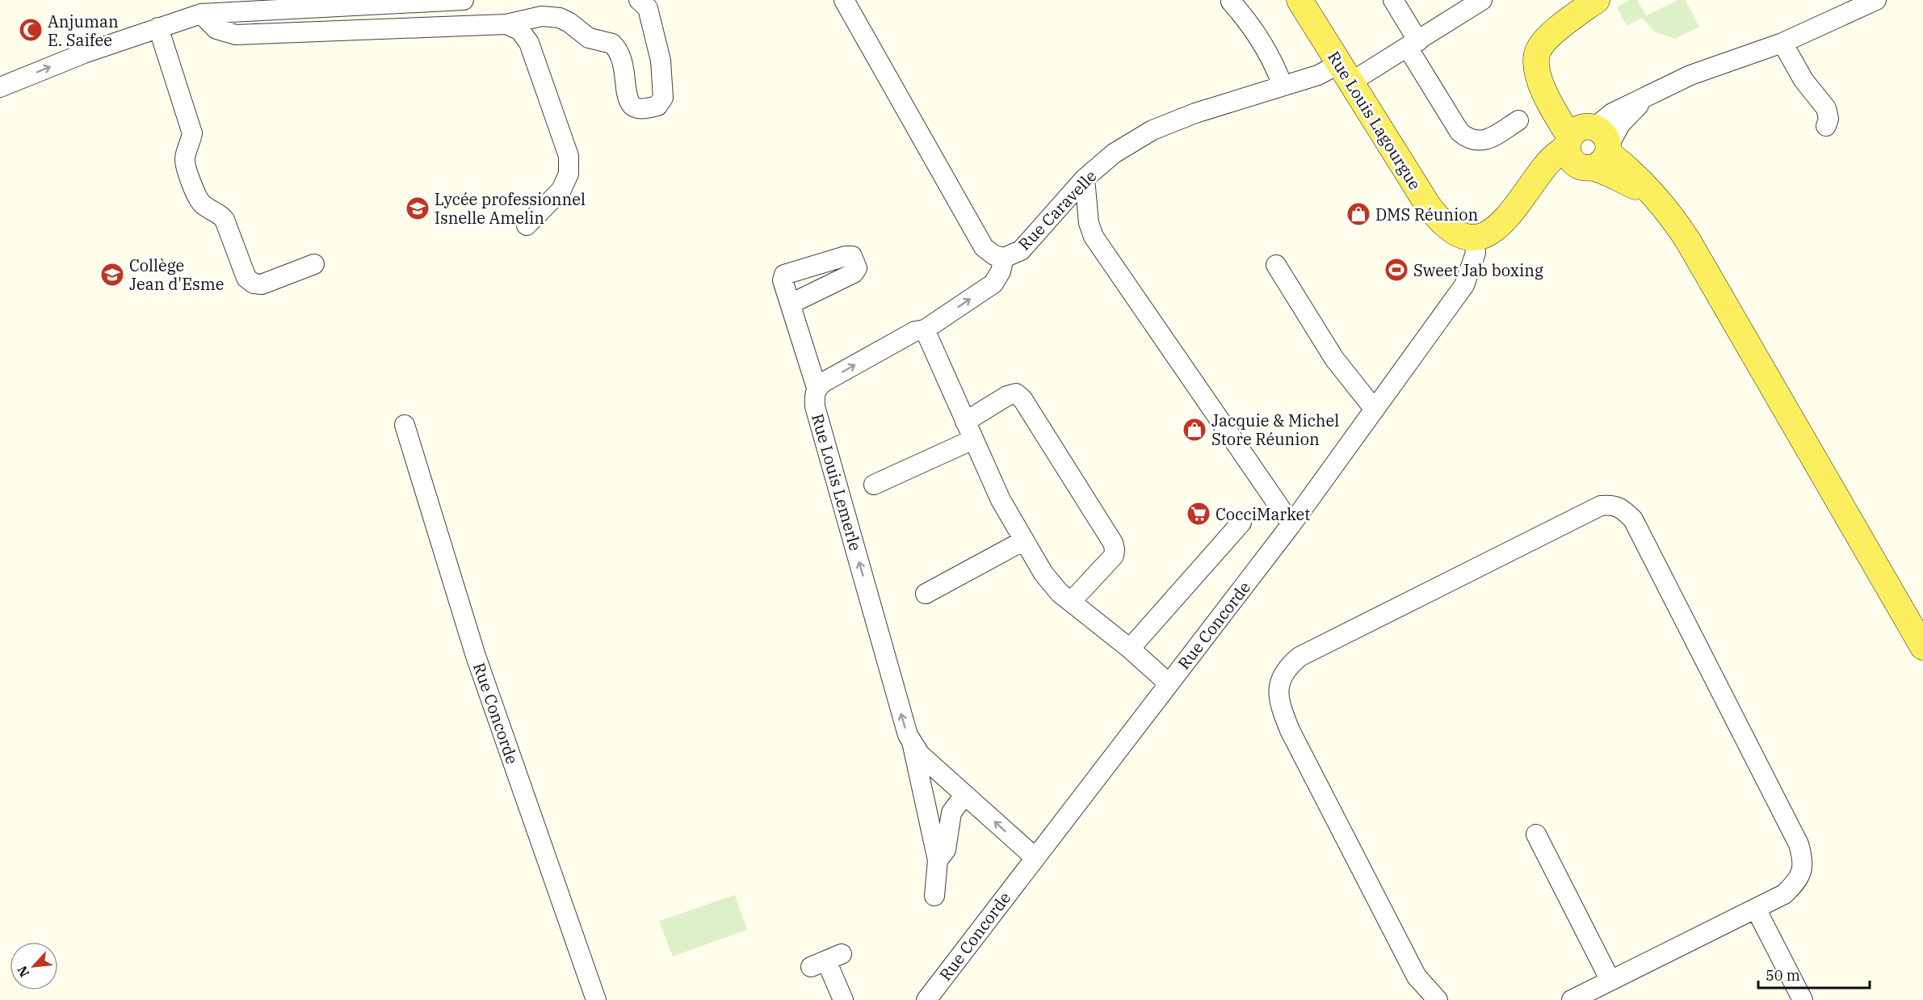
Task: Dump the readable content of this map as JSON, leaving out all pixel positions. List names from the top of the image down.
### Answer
{
  "streets": {
    "main road": ["Rue Louis Lagourgue"],
    "street": ["Rue Caravelle", "Rue Louis Lemerle", "Rue Concorde"]
  },
  "crossings": [
    ["Rue Louis Lagourgue", "Rue Caravelle"],
    ["Rue Louis Lagourgue", "Rue Concorde"],
    ["Rue Louis Lemerle", "Rue Concorde"]
  ],
  "places": {
    "mosque": ["Anjuman E. Saifee"],
    "school or university": ["Lycée professionnel Isnelle Amelin", "Collège Jean d'Esme"],
    "shop": ["DMS Réunion", "Jacquie & Michel Store Réunion"],
    "sports": ["Sweet Jab boxing"],
    "supermarket": ["CocciMarket"]
  },
  "scale_bar": "50 m",
  "north": "bottom left"
}
